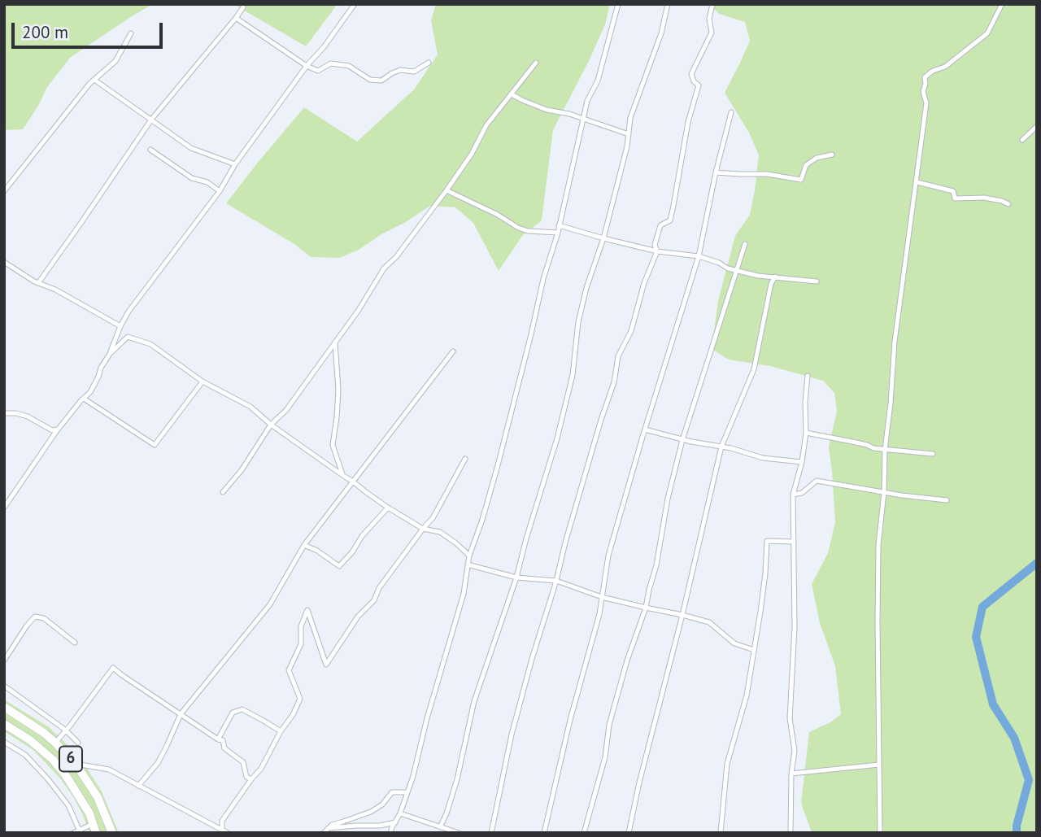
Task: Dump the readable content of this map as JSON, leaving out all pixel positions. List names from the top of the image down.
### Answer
{
  "streets": {
    "highway": ["6"]
  },
  "scale_bar": "200 m"
}
